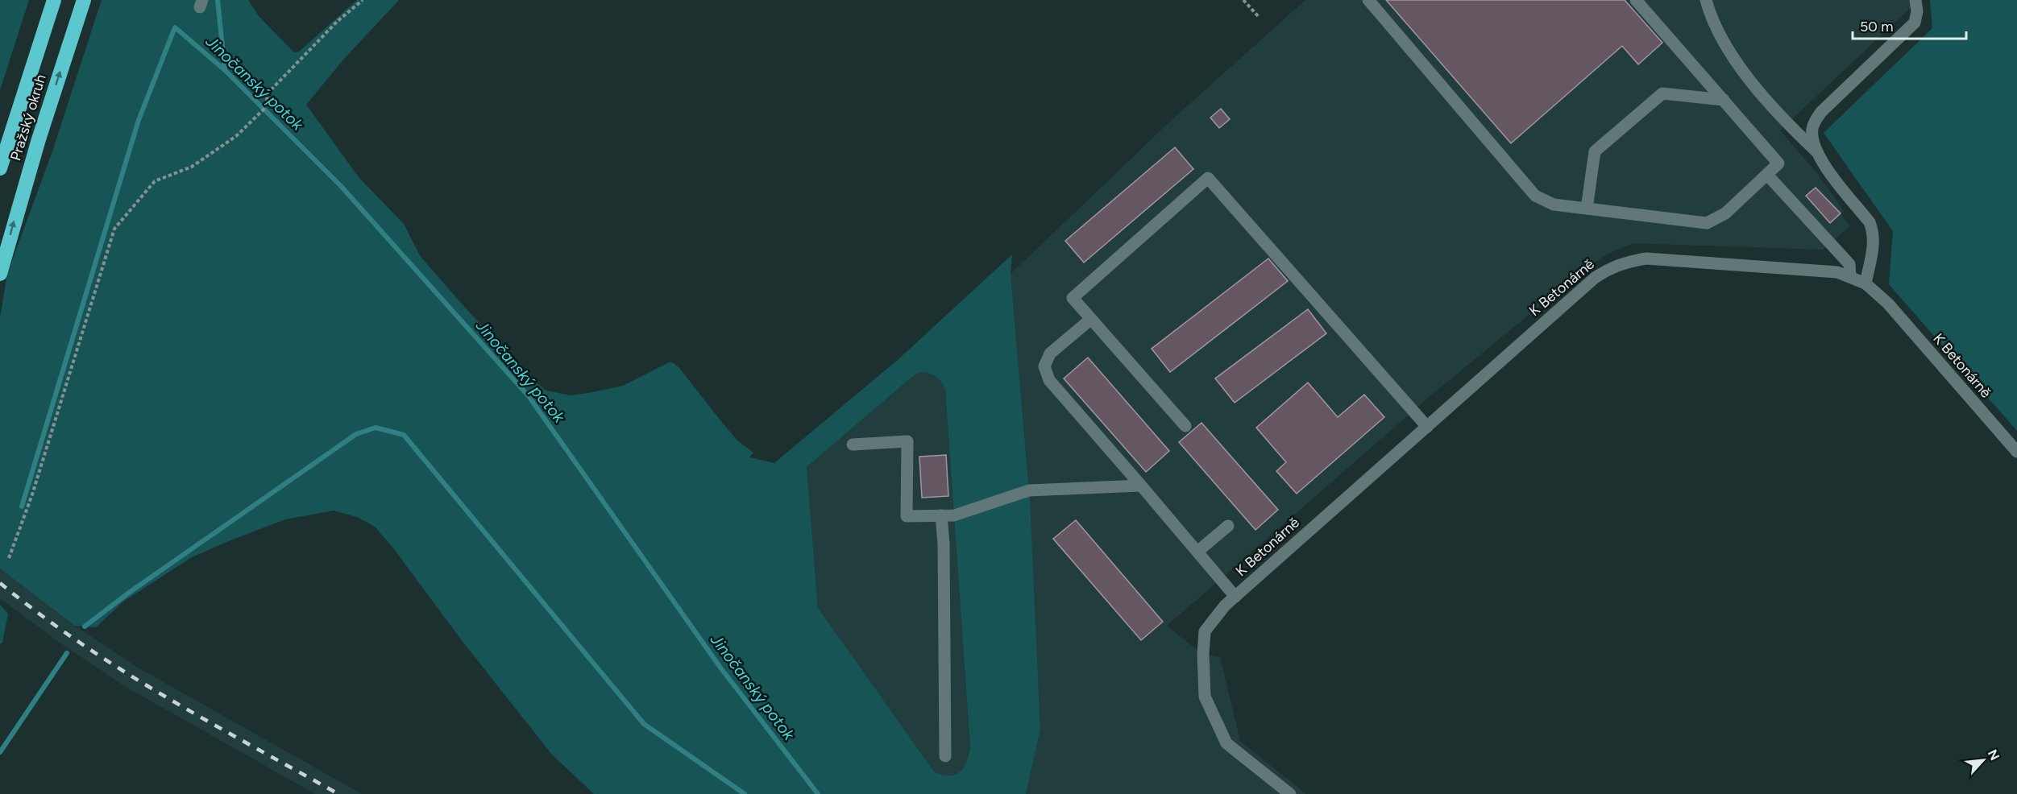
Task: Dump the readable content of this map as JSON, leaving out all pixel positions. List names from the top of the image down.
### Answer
{
  "streets": {
    "highway": ["Pražský okruh"],
    "street": ["K Betonárně"]
  },
  "water": ["Jinočanský potok"],
  "scale_bar": "50 m",
  "north": "top right"
}
